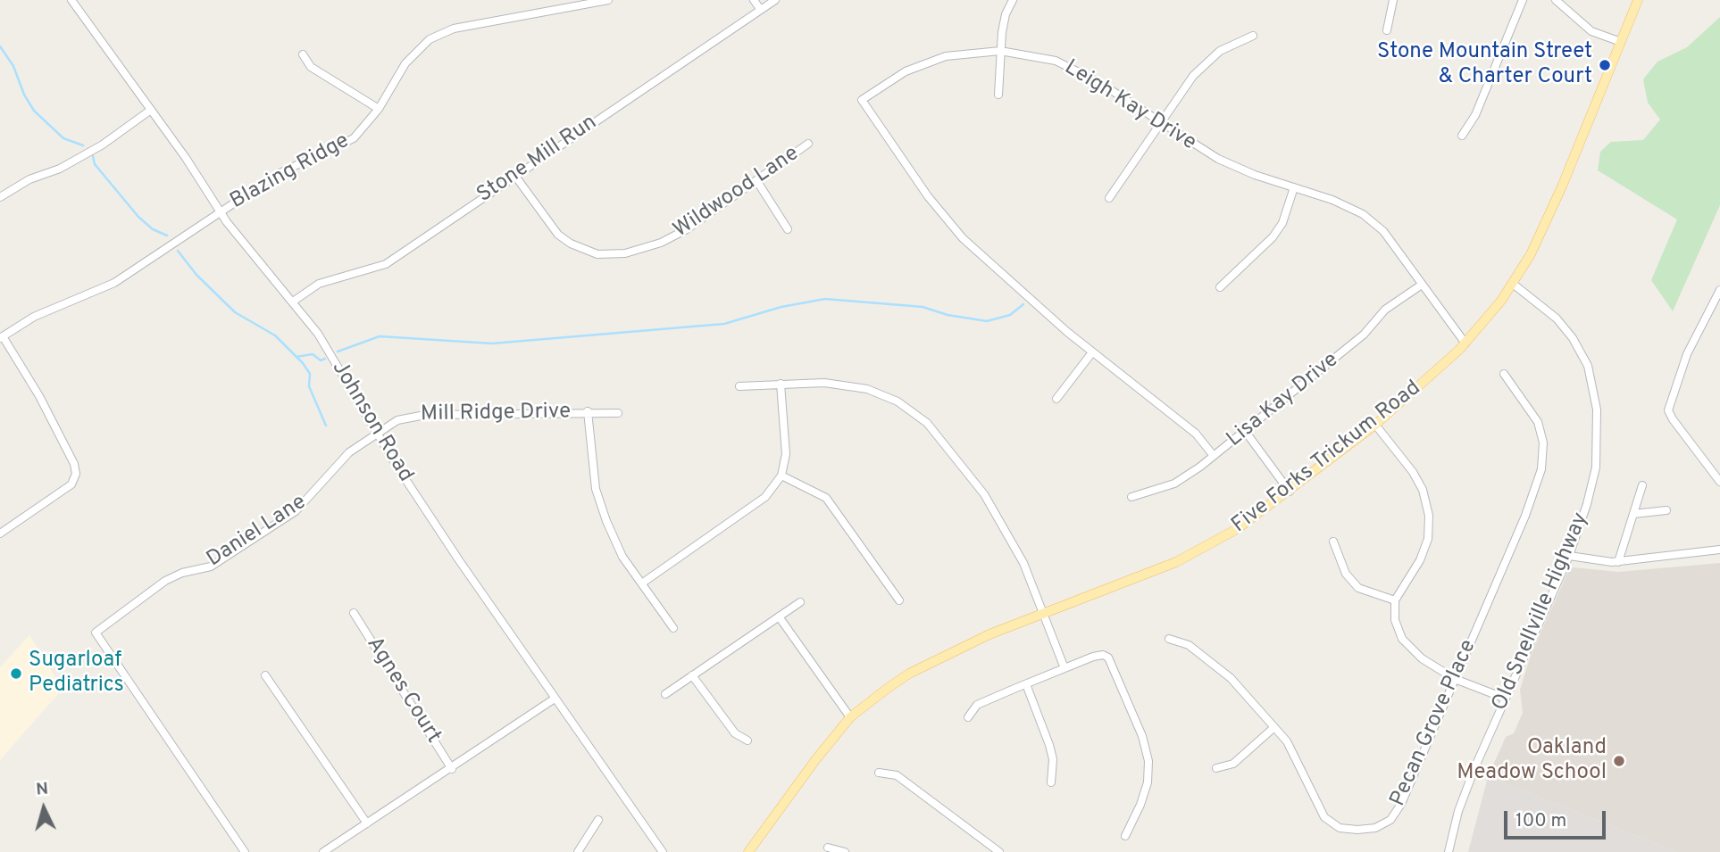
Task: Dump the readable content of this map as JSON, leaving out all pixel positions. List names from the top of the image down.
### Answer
{
  "streets": {
    "main road": ["Five Forks Trickum Road"],
    "street": [
      "Leigh Kay Drive",
      "Stone Mill Run",
      "Blazing Ridge",
      "Wildwood Lane",
      "Lisa Kay Drive",
      "Mill Ridge Drive",
      "Johnson Road",
      "Daniel Lane",
      "Old Snellville Highway",
      "Agnes Court",
      "Pecan Grove Place"
    ]
  },
  "crossings": [
    ["Leigh Kay Drive", "Lisa Kay Drive"],
    ["Leigh Kay Drive", "Five Forks Trickum Road"],
    ["Stone Mill Run", "Wildwood Lane"],
    ["Stone Mill Run", "Johnson Road"],
    ["Blazing Ridge", "Johnson Road"],
    ["Mill Ridge Drive", "Johnson Road"],
    ["Mill Ridge Drive", "Daniel Lane"],
    ["Johnson Road", "Daniel Lane"],
    ["Five Forks Trickum Road", "Old Snellville Highway"]
  ],
  "places": ["Stone Mountain Street & Charter Court", "Sugarloaf Pediatrics", "Oakland Meadow School"],
  "scale_bar": "100 m",
  "north": "top"
}
